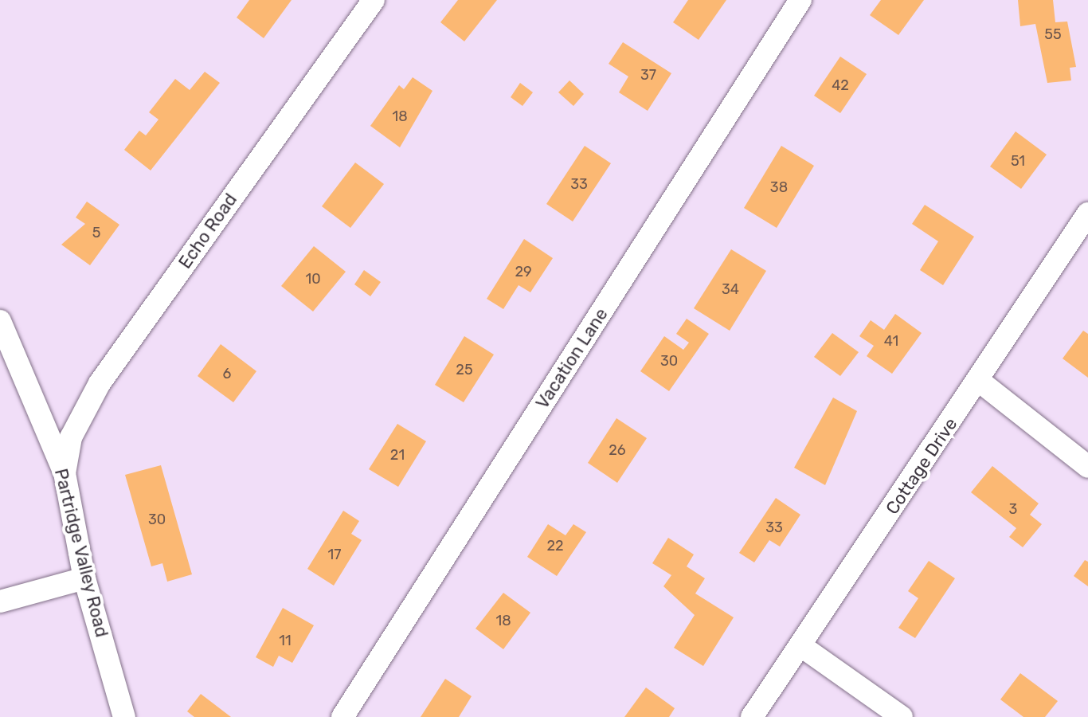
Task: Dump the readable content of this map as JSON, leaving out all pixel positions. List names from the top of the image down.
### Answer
{
  "streets": {
    "street": [
      "Echo Road",
      "Vacation Lane",
      "Cottage Drive",
      "Partridge Valley Road"
    ]
  },
  "crossings": [
    ["Echo Road", "Partridge Valley Road"]
  ],
  "house_numbers": [
    "55",
    "37",
    "42",
    "18",
    "51",
    "33",
    "38",
    "5",
    "29",
    "10",
    "34",
    "41",
    "30",
    "25",
    "6",
    "26",
    "21",
    "3",
    "30",
    "33",
    "22",
    "17",
    "18",
    "11"
  ]
}
